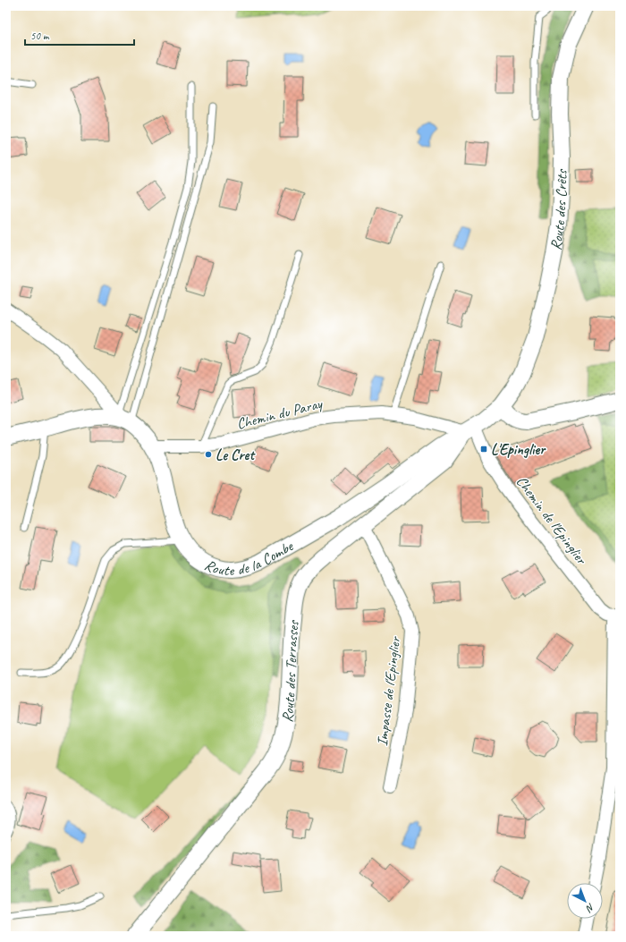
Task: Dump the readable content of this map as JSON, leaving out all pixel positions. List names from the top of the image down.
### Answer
{
  "streets": {
    "street": [
      "Route des Crêts",
      "Chemin du Paray",
      "Chemin de l'Epinglier",
      "Route de la Combe",
      "Route des Terrasses",
      "Impasse de l'Epinglier"
    ]
  },
  "crossings": [
    ["Route des Crêts", "Route de la Combe"],
    ["Chemin du Paray", "Chemin de l'Epinglier"],
    ["Chemin du Paray", "Route de la Combe"],
    ["Chemin du Paray", "Route des Terrasses"],
    ["Chemin de l'Epinglier", "Route de la Combe"],
    ["Chemin de l'Epinglier", "Route des Terrasses"],
    ["Route de la Combe", "Route des Terrasses"],
    ["Route des Terrasses", "Impasse de l'Epinglier"]
  ],
  "places": {
    "transit": ["L'Epinglier"],
    "other": ["Le Cret"]
  },
  "scale_bar": "50 m",
  "north": "bottom right"
}
